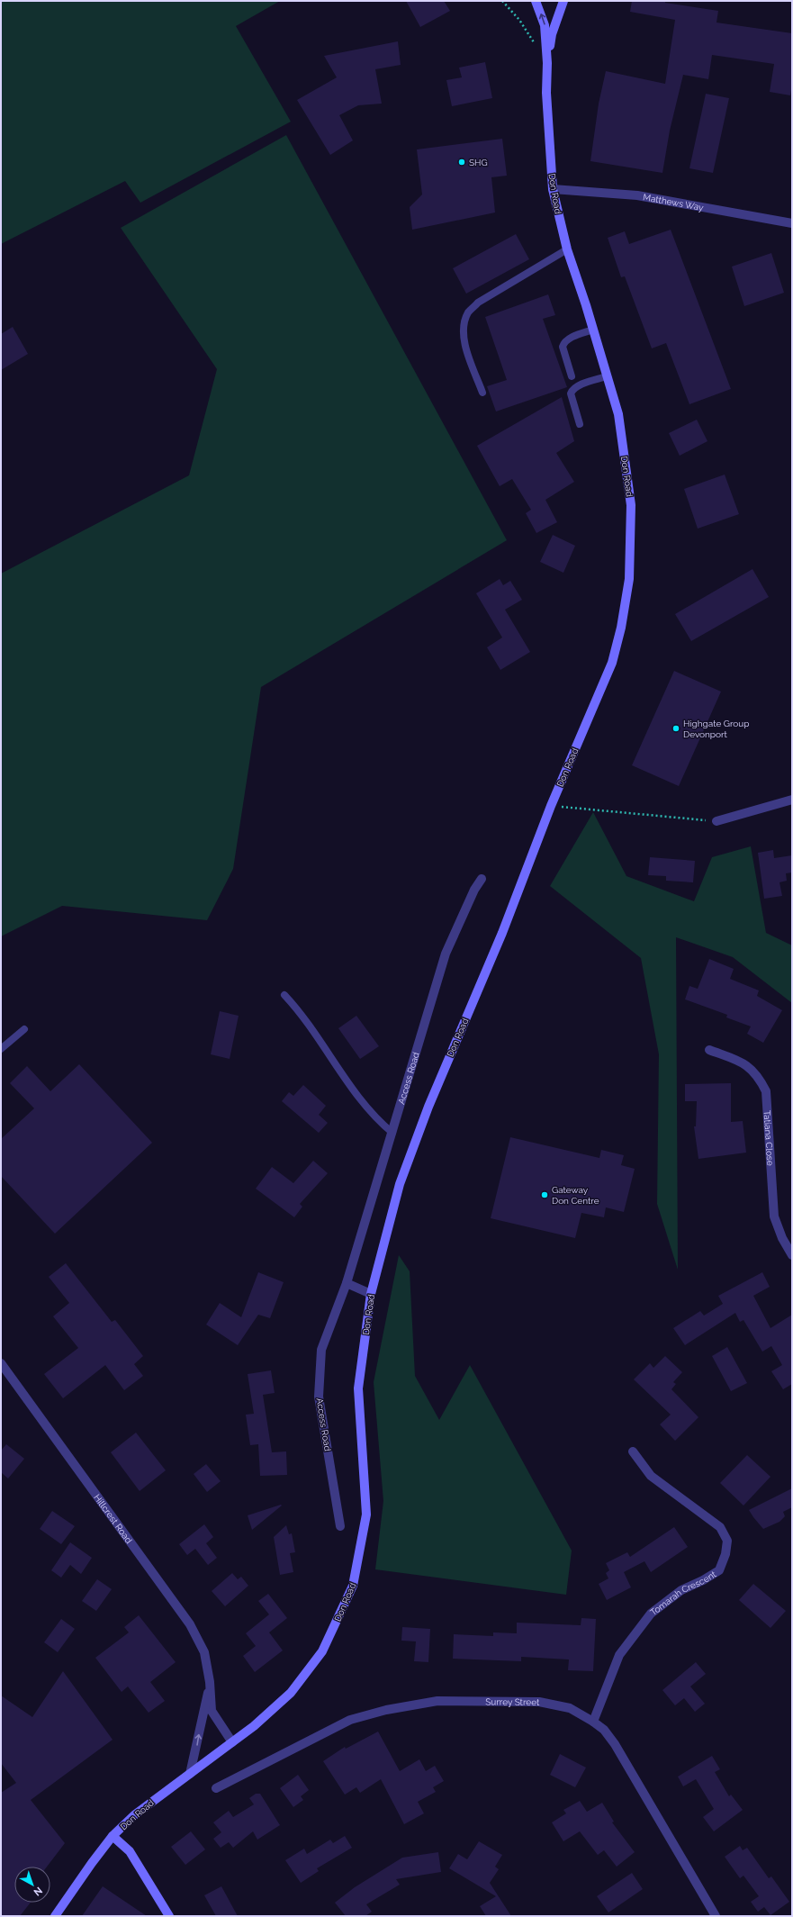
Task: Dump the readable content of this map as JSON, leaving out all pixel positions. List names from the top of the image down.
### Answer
{
  "streets": {
    "main road": ["Don Road"],
    "street": [
      "Matthews Way",
      "Access Road",
      "Tatiana Close",
      "Hillcrest Road",
      "Tomarah Crescent",
      "Surrey Street"
    ]
  },
  "crossings": [
    ["Don Road", "Matthews Way"],
    ["Don Road", "Hillcrest Road"],
    ["Tomarah Crescent", "Surrey Street"]
  ],
  "places": ["SHG", "Highgate Group Devonport", "Gateway Don Centre"],
  "north": "bottom right"
}
